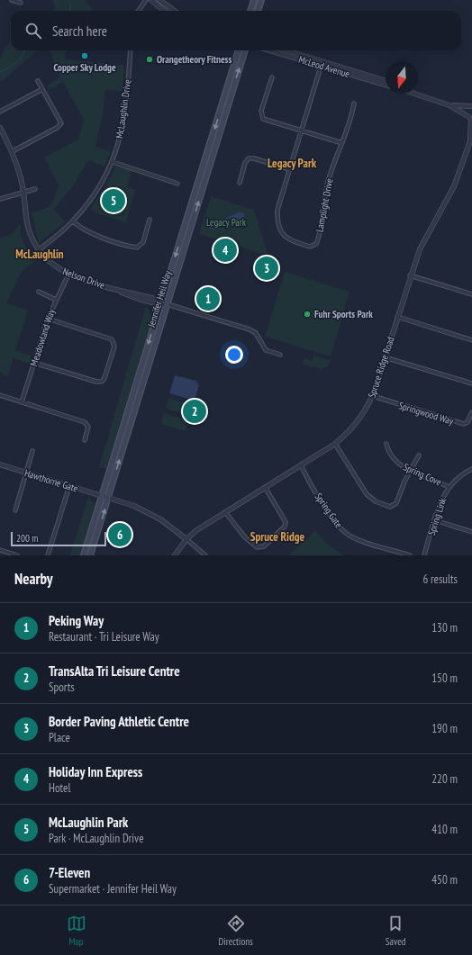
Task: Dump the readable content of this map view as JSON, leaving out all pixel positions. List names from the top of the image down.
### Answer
{
  "streets": {
    "main road": ["Jennifer Heil Way"],
    "street": [
      "McLeod Avenue",
      "McLaughlin Drive",
      "Lamplight Drive",
      "Nelson Drive",
      "Meadowland Way",
      "Spruce Ridge Road",
      "Springwood Way",
      "Spring Cove",
      "Hawthorne Gate",
      "Spring Gate",
      "Spring Link"
    ]
  },
  "crossings": [
    ["McLeod Avenue", "Lamplight Drive"],
    ["McLaughlin Drive", "Nelson Drive"],
    ["Nelson Drive", "Jennifer Heil Way"],
    ["Nelson Drive", "Meadowland Way"],
    ["Jennifer Heil Way", "Hawthorne Gate"],
    ["Spruce Ridge Road", "Springwood Way"],
    ["Spruce Ridge Road", "Hawthorne Gate"],
    ["Spruce Ridge Road", "Spring Gate"],
    ["Spring Cove", "Spring Link"]
  ],
  "districts": ["Legacy Park", "McLaughlin", "Spruce Ridge"],
  "parks": ["Legacy Park"],
  "places": ["Copper Sky Lodge", "Orangetheory Fitness", "Fuhr Sports Park"],
  "scale_bar": "200 m",
  "north": "bottom",
  "page": {
    "search": "Search here",
    "pins": [
      "5",
      "4",
      "3",
      "1",
      "2",
      "6"
    ],
    "scale": "200 m",
    "heading": ["Nearby", "6 results"],
    "list": [
      {
        "mark": "1",
        "name": "Peking Way",
        "note": "Restaurant · Tri Leisure Way",
        "value": "130 m"
      },
      {
        "mark": "2",
        "name": "TransAlta Tri Leisure Centre",
        "note": "Sports",
        "value": "150 m"
      },
      {
        "mark": "3",
        "name": "Border Paving Athletic Centre",
        "note": "Place",
        "value": "190 m"
      },
      {
        "mark": "4",
        "name": "Holiday Inn Express",
        "note": "Hotel",
        "value": "220 m"
      },
      {
        "mark": "5",
        "name": "McLaughlin Park",
        "note": "Park · McLaughlin Drive",
        "value": "410 m"
      },
      {
        "mark": "6",
        "name": "7-Eleven",
        "note": "Supermarket · Jennifer Heil Way",
        "value": "450 m"
      }
    ],
    "nav": ["Map", "Directions", "Saved"]
  }
}
